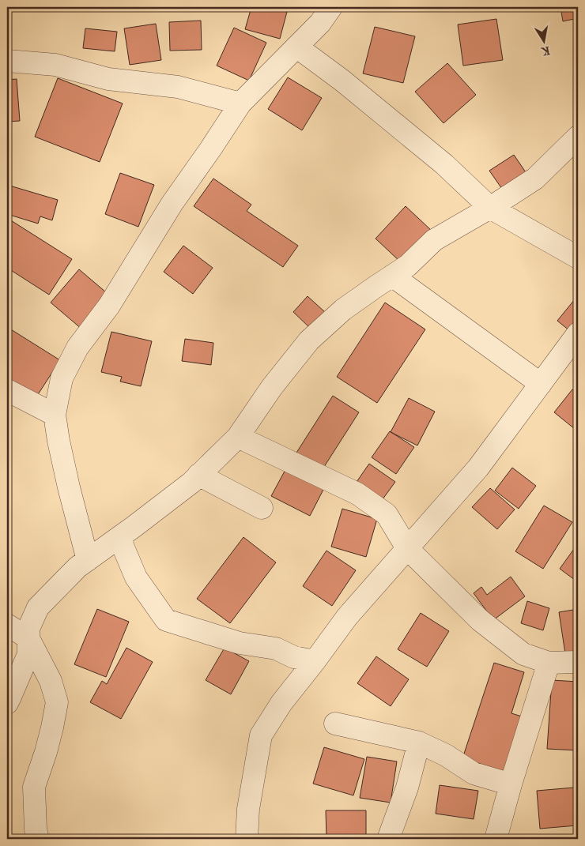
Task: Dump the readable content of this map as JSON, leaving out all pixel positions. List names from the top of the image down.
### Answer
{
  "north": "bottom"
}
